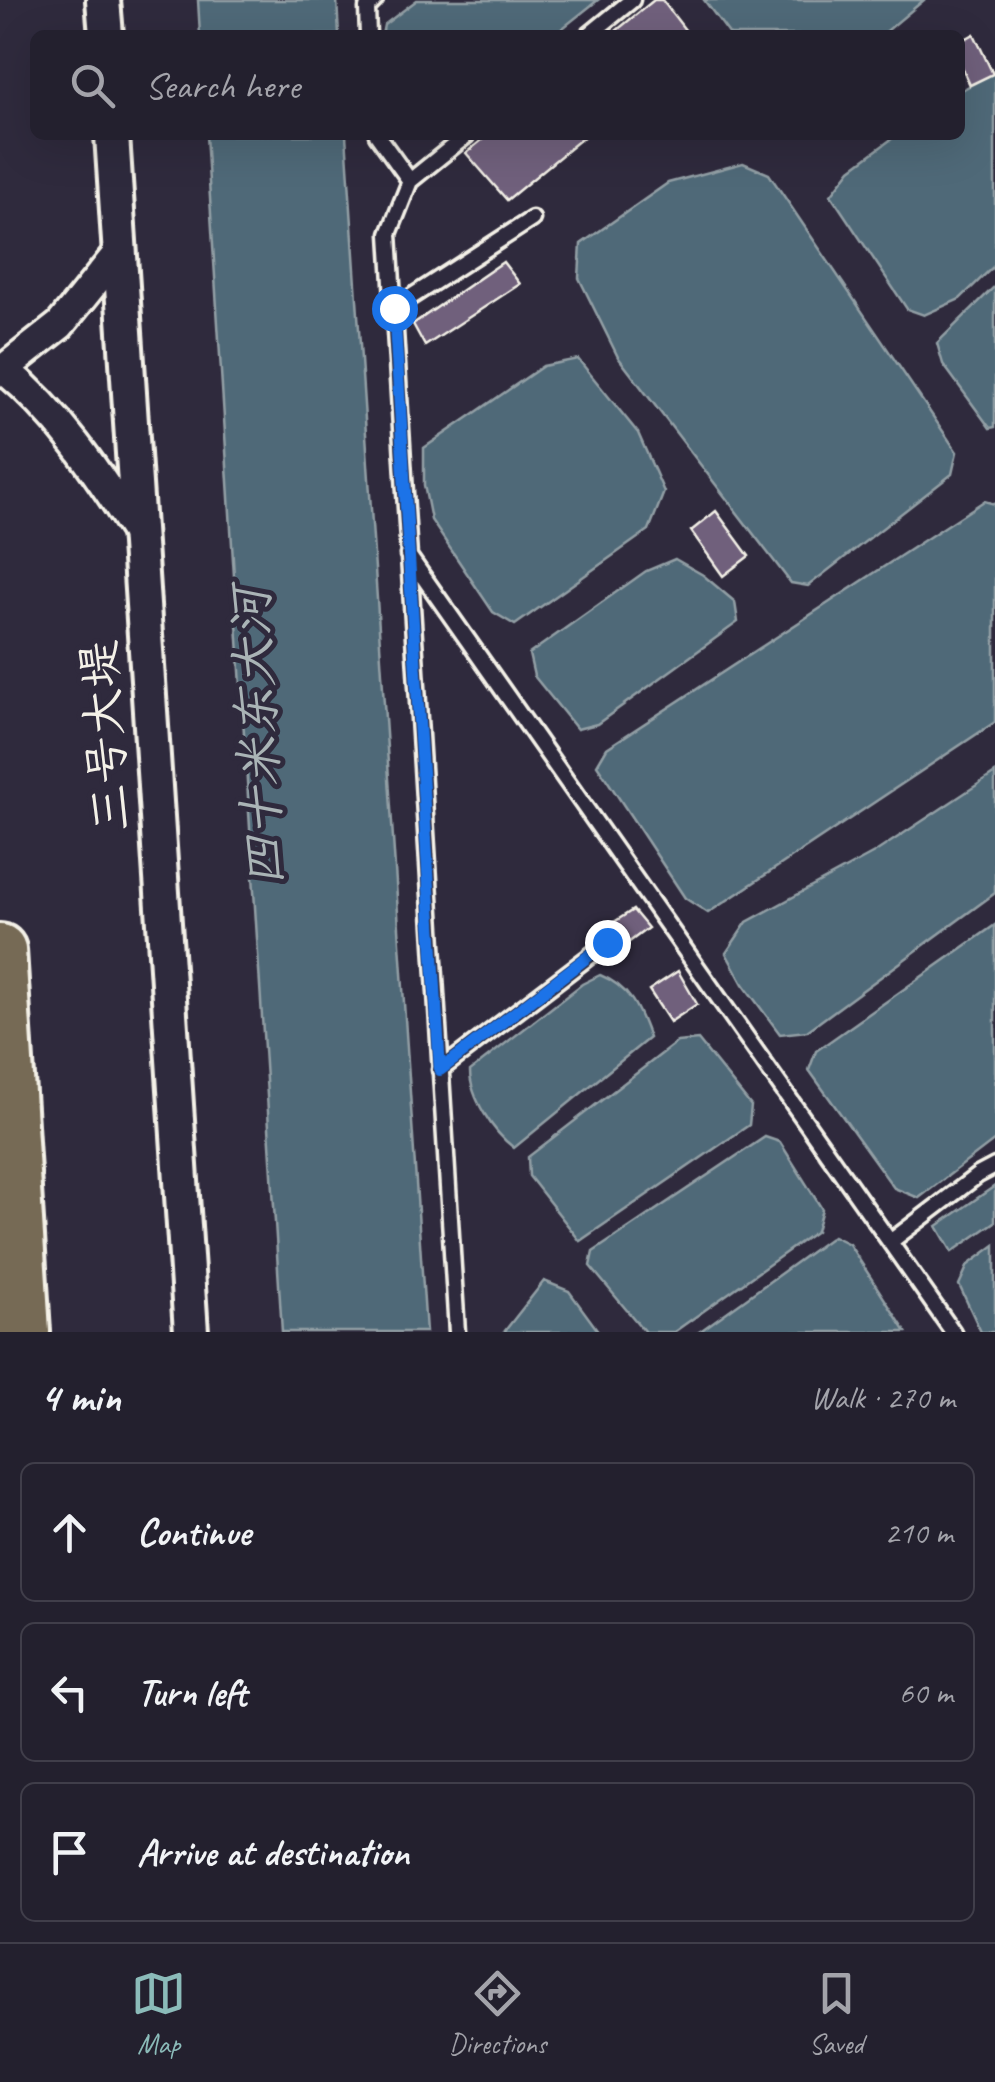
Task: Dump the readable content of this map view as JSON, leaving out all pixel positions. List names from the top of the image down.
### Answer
{
  "streets": {
    "street": ["三号大堤"]
  },
  "water": ["四十米东大河"],
  "page": {
    "search": "Search here",
    "heading": ["4 min", "Walk · 270 m"],
    "list": [
      ["Continue", "210 m"],
      ["Turn left", "60 m"],
      "Arrive at destination"
    ],
    "nav": ["Map", "Directions", "Saved"]
  }
}
